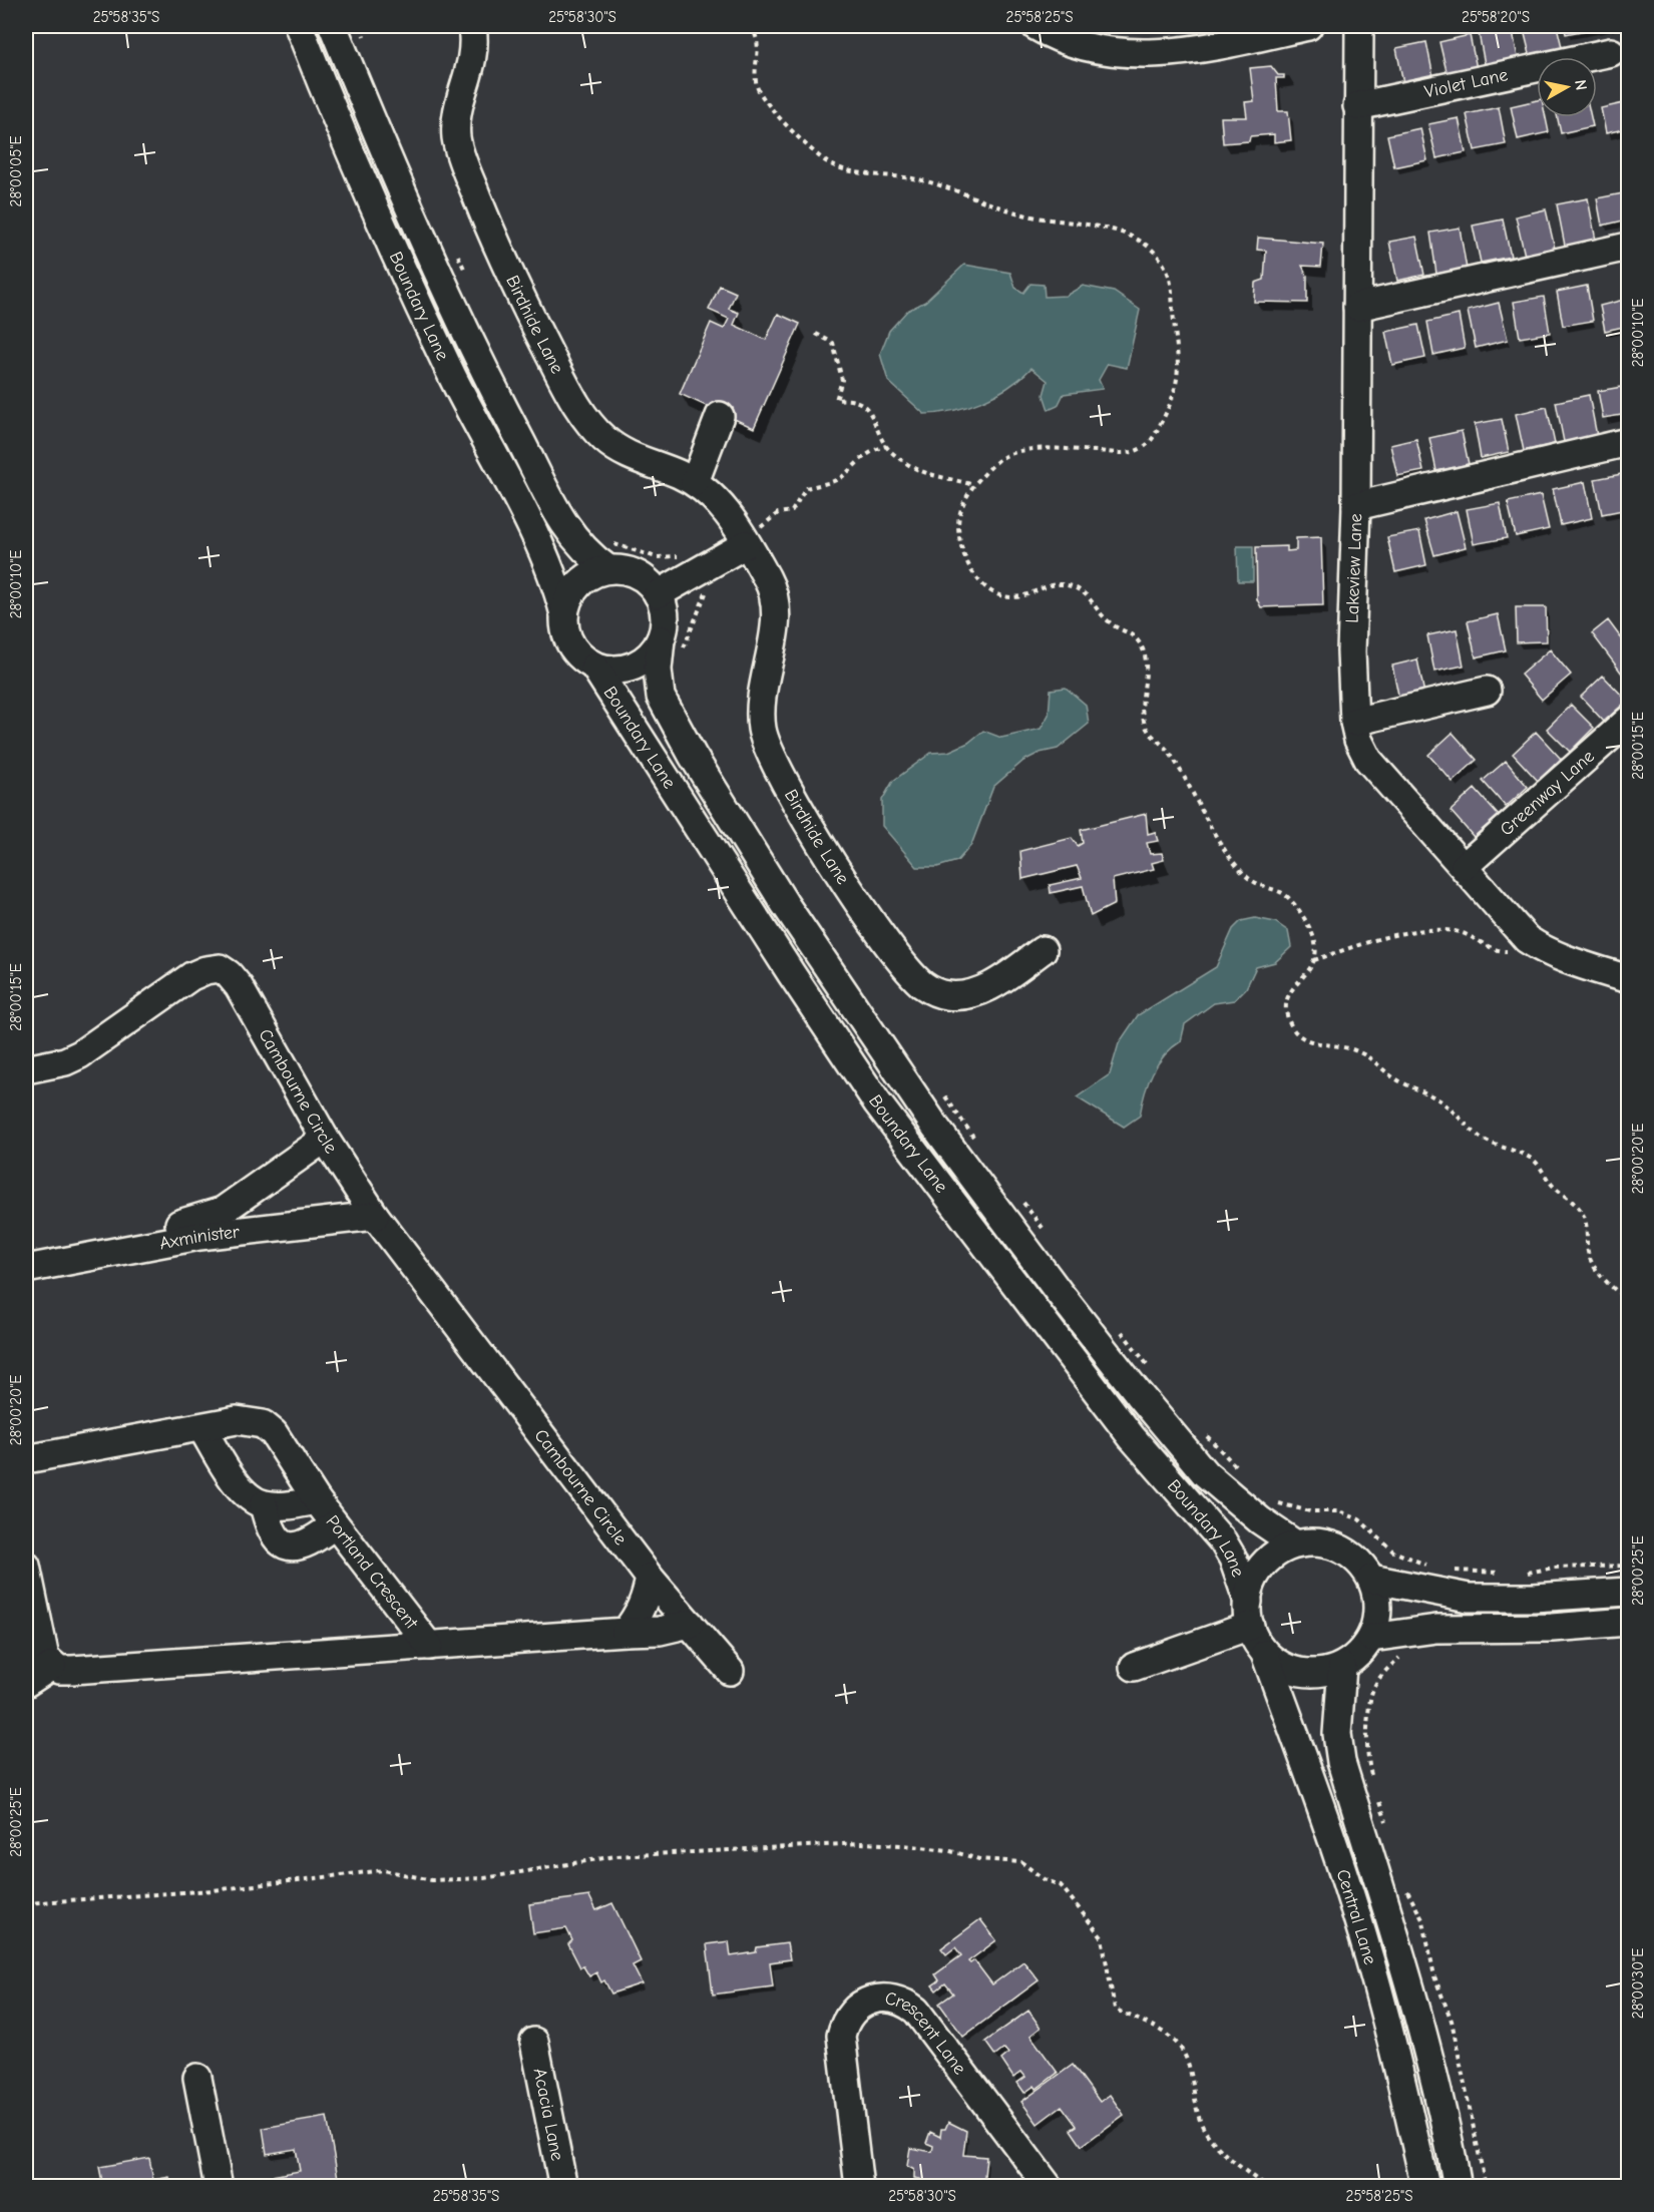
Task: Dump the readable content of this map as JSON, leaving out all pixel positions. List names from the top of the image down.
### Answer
{
  "streets": {
    "street": [
      "Violet Lane",
      "Boundary Lane",
      "Birdhide Lane",
      "Lakeview Lane",
      "Greenway Lane",
      "Cambourne Circle",
      "Axminister",
      "Portland Crescent",
      "Central Lane",
      "Crescent Lane",
      "Acacia Lane"
    ]
  },
  "crossings": [
    ["Violet Lane", "Lakeview Lane"],
    ["Boundary Lane", "Central Lane"],
    ["Lakeview Lane", "Greenway Lane"],
    ["Cambourne Circle", "Axminister"]
  ],
  "north": "right",
  "coordinates": [
    "25°58'35\"S",
    "25°58'30\"S",
    "25°58'25\"S",
    "25°58'20\"S",
    "28°00'05\"E",
    "28°00'10\"E",
    "28°00'15\"E",
    "28°00'20\"E",
    "28°00'25\"E",
    "28°00'30\"E"
  ]
}
